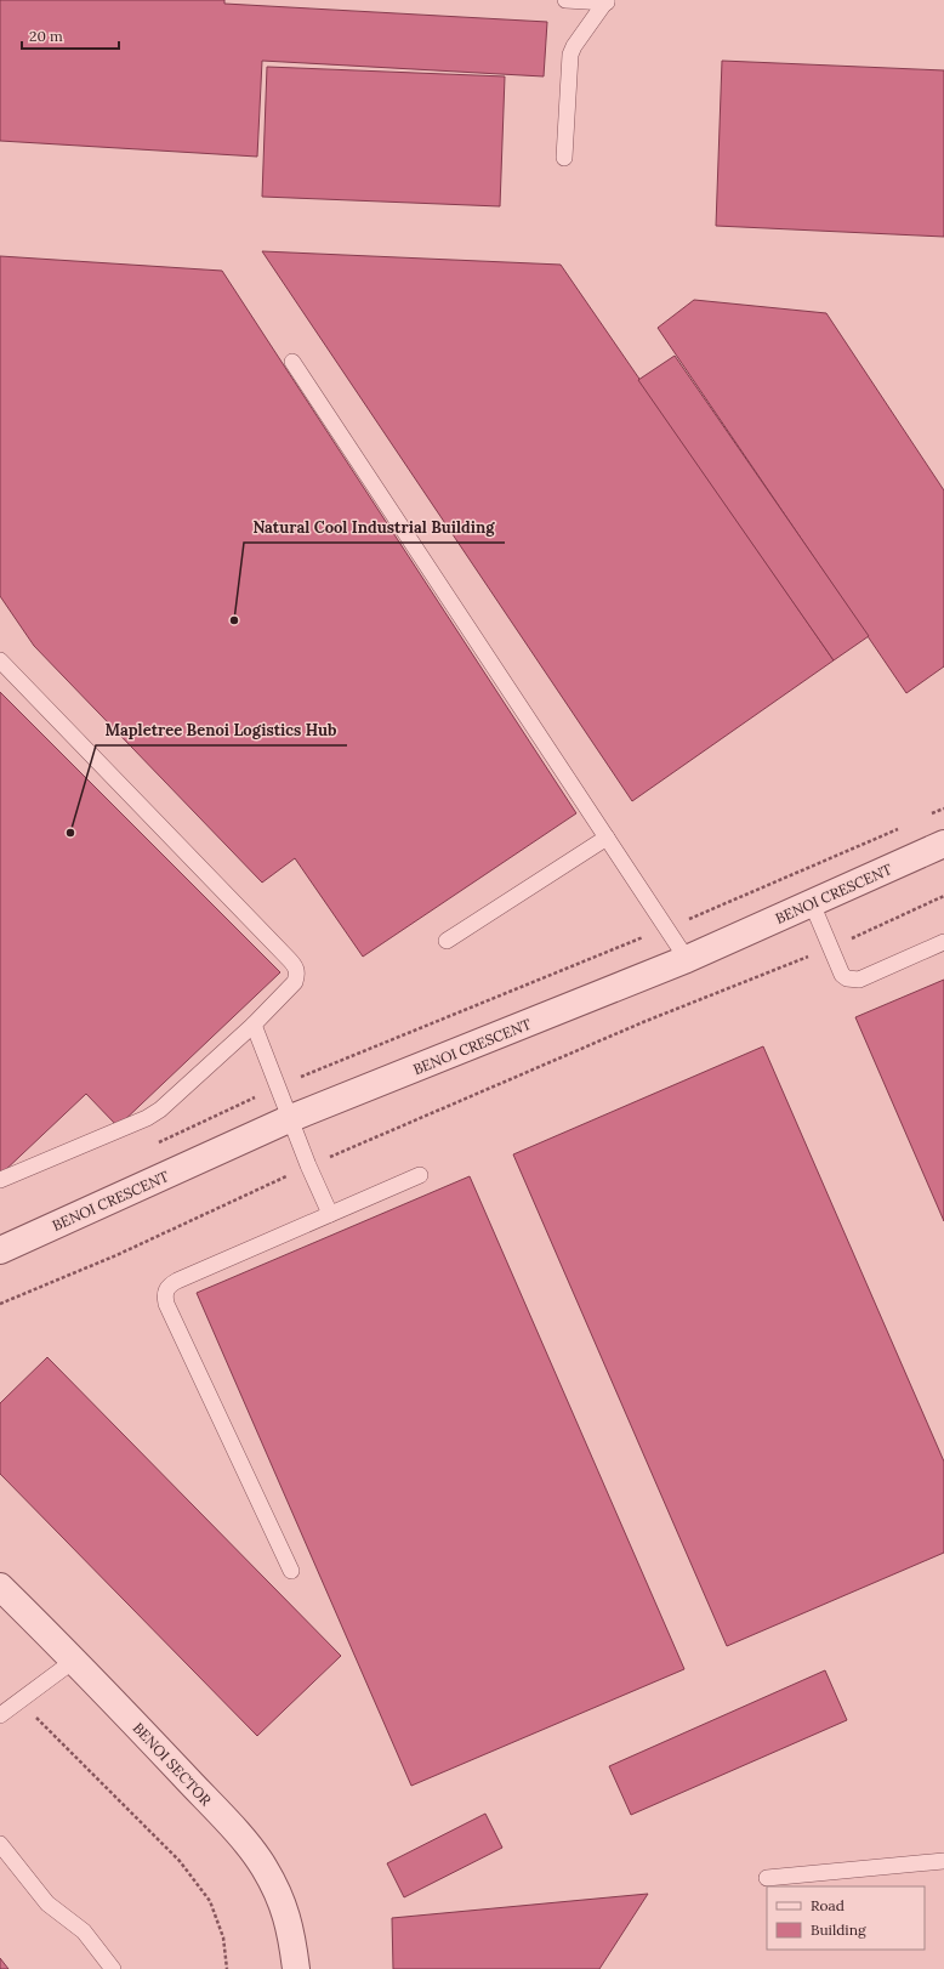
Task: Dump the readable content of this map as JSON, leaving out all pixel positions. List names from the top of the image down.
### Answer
{
  "streets": {
    "street": ["BENOI CRESCENT", "BENOI SECTOR"]
  },
  "places": ["Natural Cool Industrial Building", "Mapletree Benoi Logistics Hub"],
  "legend": ["Road", "Building"],
  "scale_bar": "20 m"
}
